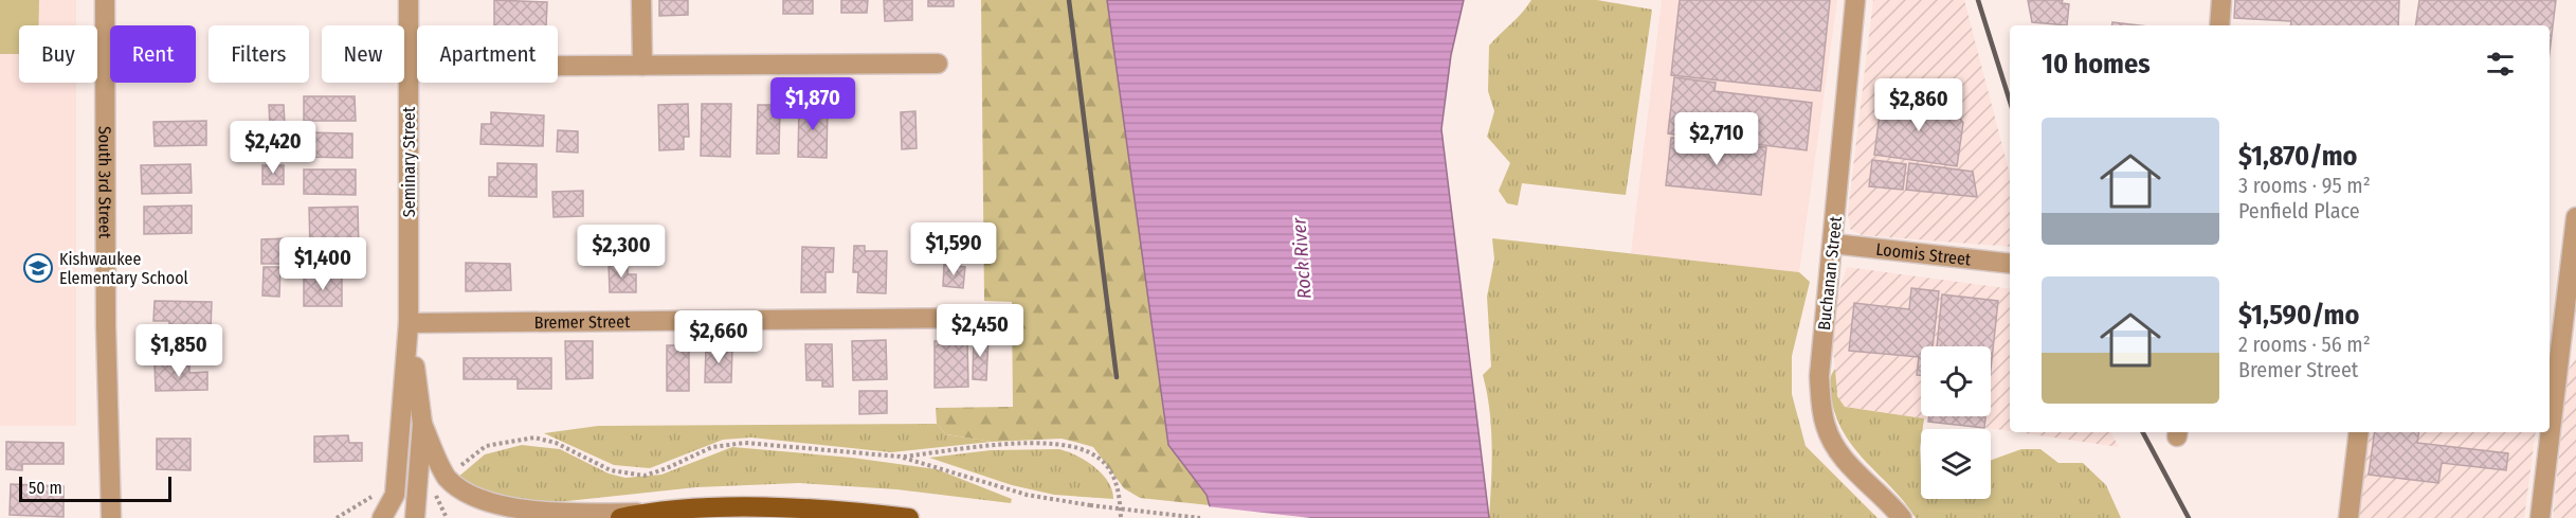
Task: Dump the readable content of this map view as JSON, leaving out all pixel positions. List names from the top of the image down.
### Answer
{
  "streets": {
    "street": [
      "Seminary Street",
      "South 3rd Street",
      "Loomis Street",
      "Buchanan Street",
      "Bremer Street"
    ]
  },
  "crossings": [
    ["Seminary Street", "Bremer Street"],
    ["Loomis Street", "Buchanan Street"]
  ],
  "water": ["Rock River"],
  "places": {
    "school or university": ["Kishwaukee Elementary School"]
  },
  "scale_bar": "50 m",
  "page": {
    "chip": [
      "Buy",
      "Rent",
      "Filters",
      "New",
      "Apartment"
    ],
    "heading": "10 homes",
    "price": [
      "$1,870",
      "$2,860",
      "$2,710",
      "$2,420",
      "$1,590",
      "$2,300",
      "$1,400",
      "$2,450",
      "$2,660",
      "$1,850"
    ],
    "list": [
      {
        "name": "$1,870/mo",
        "note": "3 rooms · 95 m² · Penfield Place"
      },
      {
        "name": "$1,590/mo",
        "note": "2 rooms · 56 m² · Bremer Street"
      }
    ],
    "scale": "50 m"
  }
}
